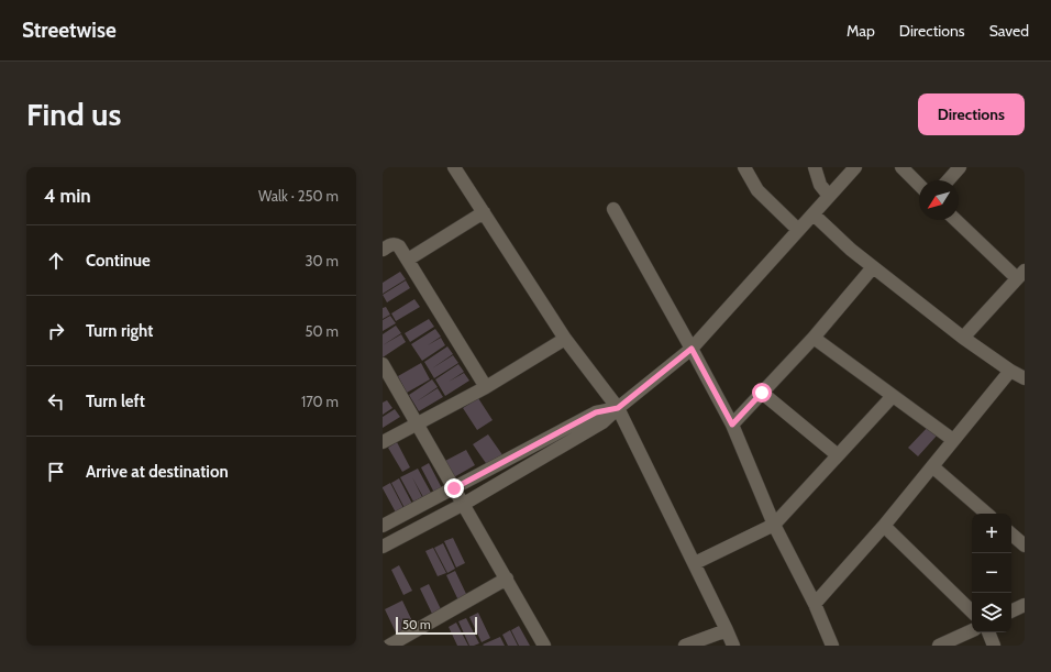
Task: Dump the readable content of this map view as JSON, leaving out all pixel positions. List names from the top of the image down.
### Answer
{
  "scale_bar": "50 m",
  "north": "bottom left",
  "page": {
    "header": "Streetwise",
    "nav": ["Map", "Directions", "Saved"],
    "buttons": "Directions",
    "title": "Find us",
    "heading": ["4 min", "Walk · 250 m"],
    "list": [
      ["Continue", "30 m"],
      ["Turn right", "50 m"],
      ["Turn left", "170 m"],
      "Arrive at destination"
    ],
    "map_buttons": ["+", "−"],
    "scale": "50 m"
  }
}
